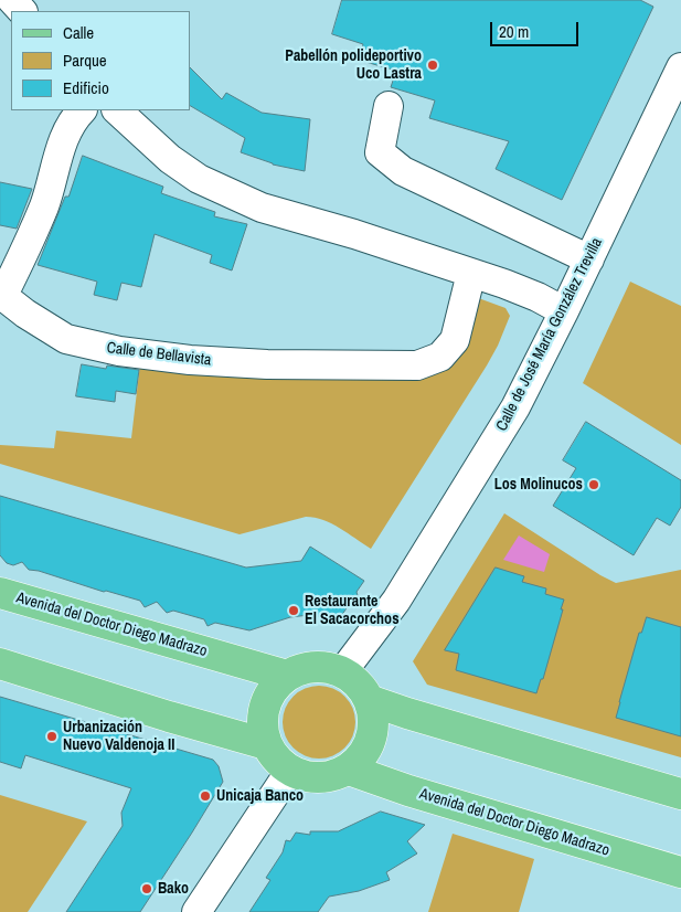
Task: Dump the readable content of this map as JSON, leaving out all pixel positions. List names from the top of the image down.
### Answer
{
  "streets": {
    "main road": ["Avenida del Doctor Diego Madrazo"],
    "street": ["Calle de José María González Trevilla", "Calle de Bellavista"]
  },
  "crossings": [
    ["Calle de José María González Trevilla", "Avenida del Doctor Diego Madrazo"]
  ],
  "places": [
    "Pabellón polideportivo Uco Lastra",
    "Los Molinucos",
    "Restaurante El Sacacorchos",
    "Urbanización Nuevo Valdenoja II",
    "Unicaja Banco",
    "Bako"
  ],
  "legend": ["Calle", "Parque", "Edificio"],
  "scale_bar": "20 m"
}
